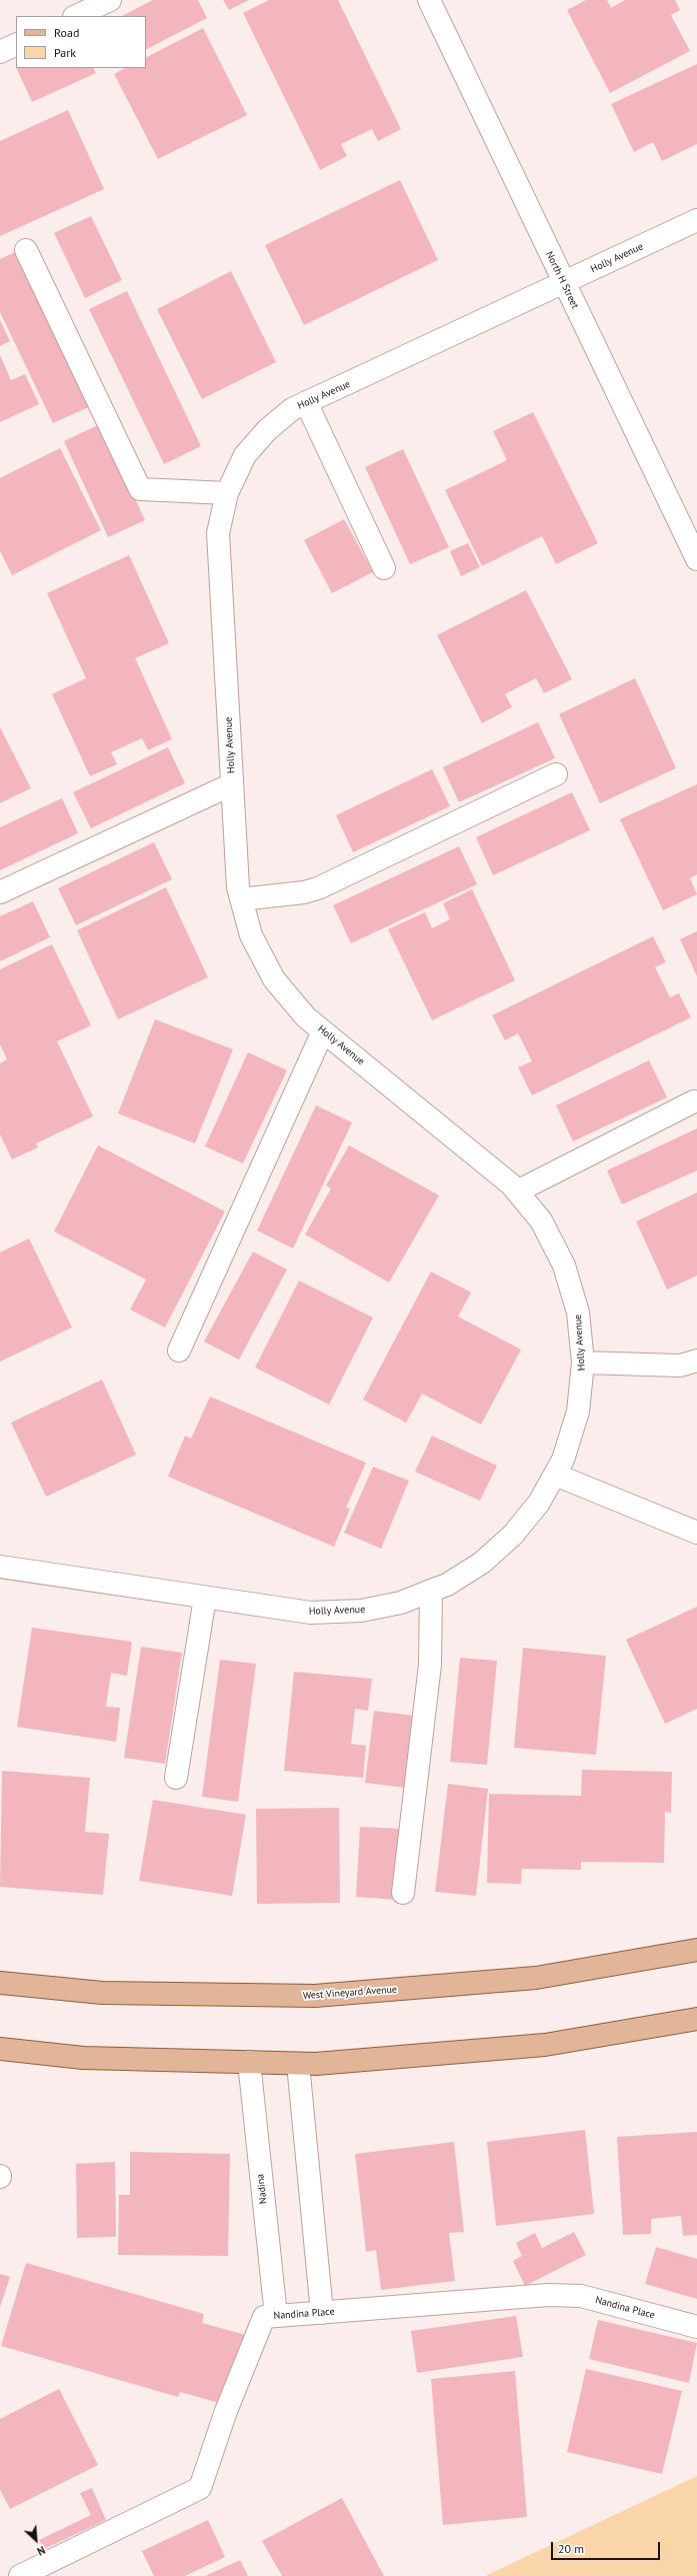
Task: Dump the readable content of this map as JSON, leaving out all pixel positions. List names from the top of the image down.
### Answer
{
  "streets": {
    "main road": ["West Vineyard Avenue"],
    "street": [
      "Holly Avenue",
      "North H Street",
      "Nadina",
      "Nandina Place"
    ]
  },
  "crossings": [
    ["Holly Avenue", "North H Street"],
    ["Nadina", "Nandina Place"]
  ],
  "legend": ["Road", "Park"],
  "scale_bar": "20 m",
  "north": "bottom right"
}
